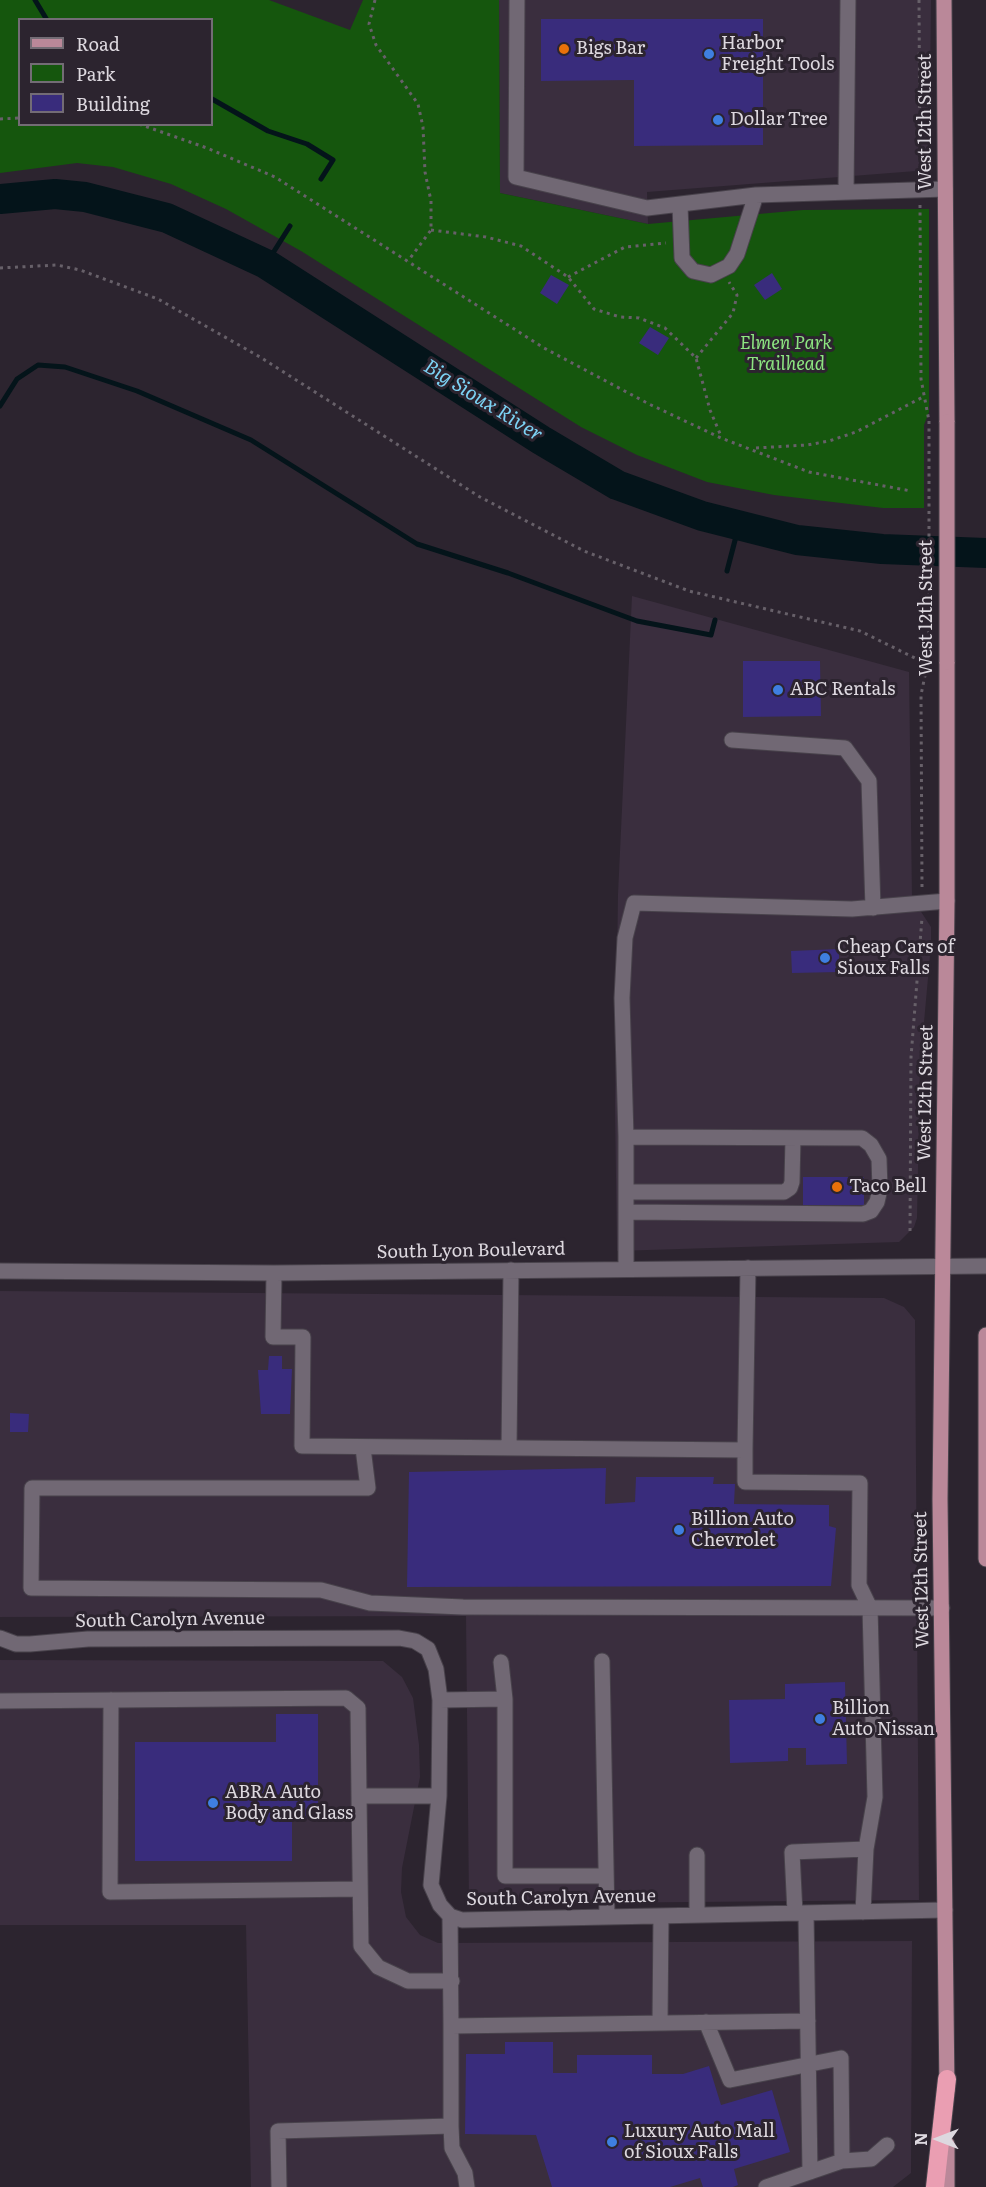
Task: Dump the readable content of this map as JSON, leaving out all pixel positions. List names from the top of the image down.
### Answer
{
  "streets": {
    "main road": ["West 12th Street"],
    "street": ["South Lyon Boulevard", "South Carolyn Avenue"]
  },
  "crossings": [
    ["West 12th Street", "South Lyon Boulevard"],
    ["West 12th Street", "South Carolyn Avenue"]
  ],
  "water": ["Big Sioux River"],
  "parks": ["Elmen Park Trailhead"],
  "places": [
    "Bigs Bar",
    "Harbor Freight Tools",
    "Dollar Tree",
    "ABC Rentals",
    "Cheap Cars of Sioux Falls",
    "Taco Bell",
    "Billion Auto Chevrolet",
    "Billion Auto Nissan",
    "ABRA Auto Body and Glass",
    "Luxury Auto Mall of Sioux Falls"
  ],
  "legend": ["Road", "Park", "Building"],
  "north": "left"
}
